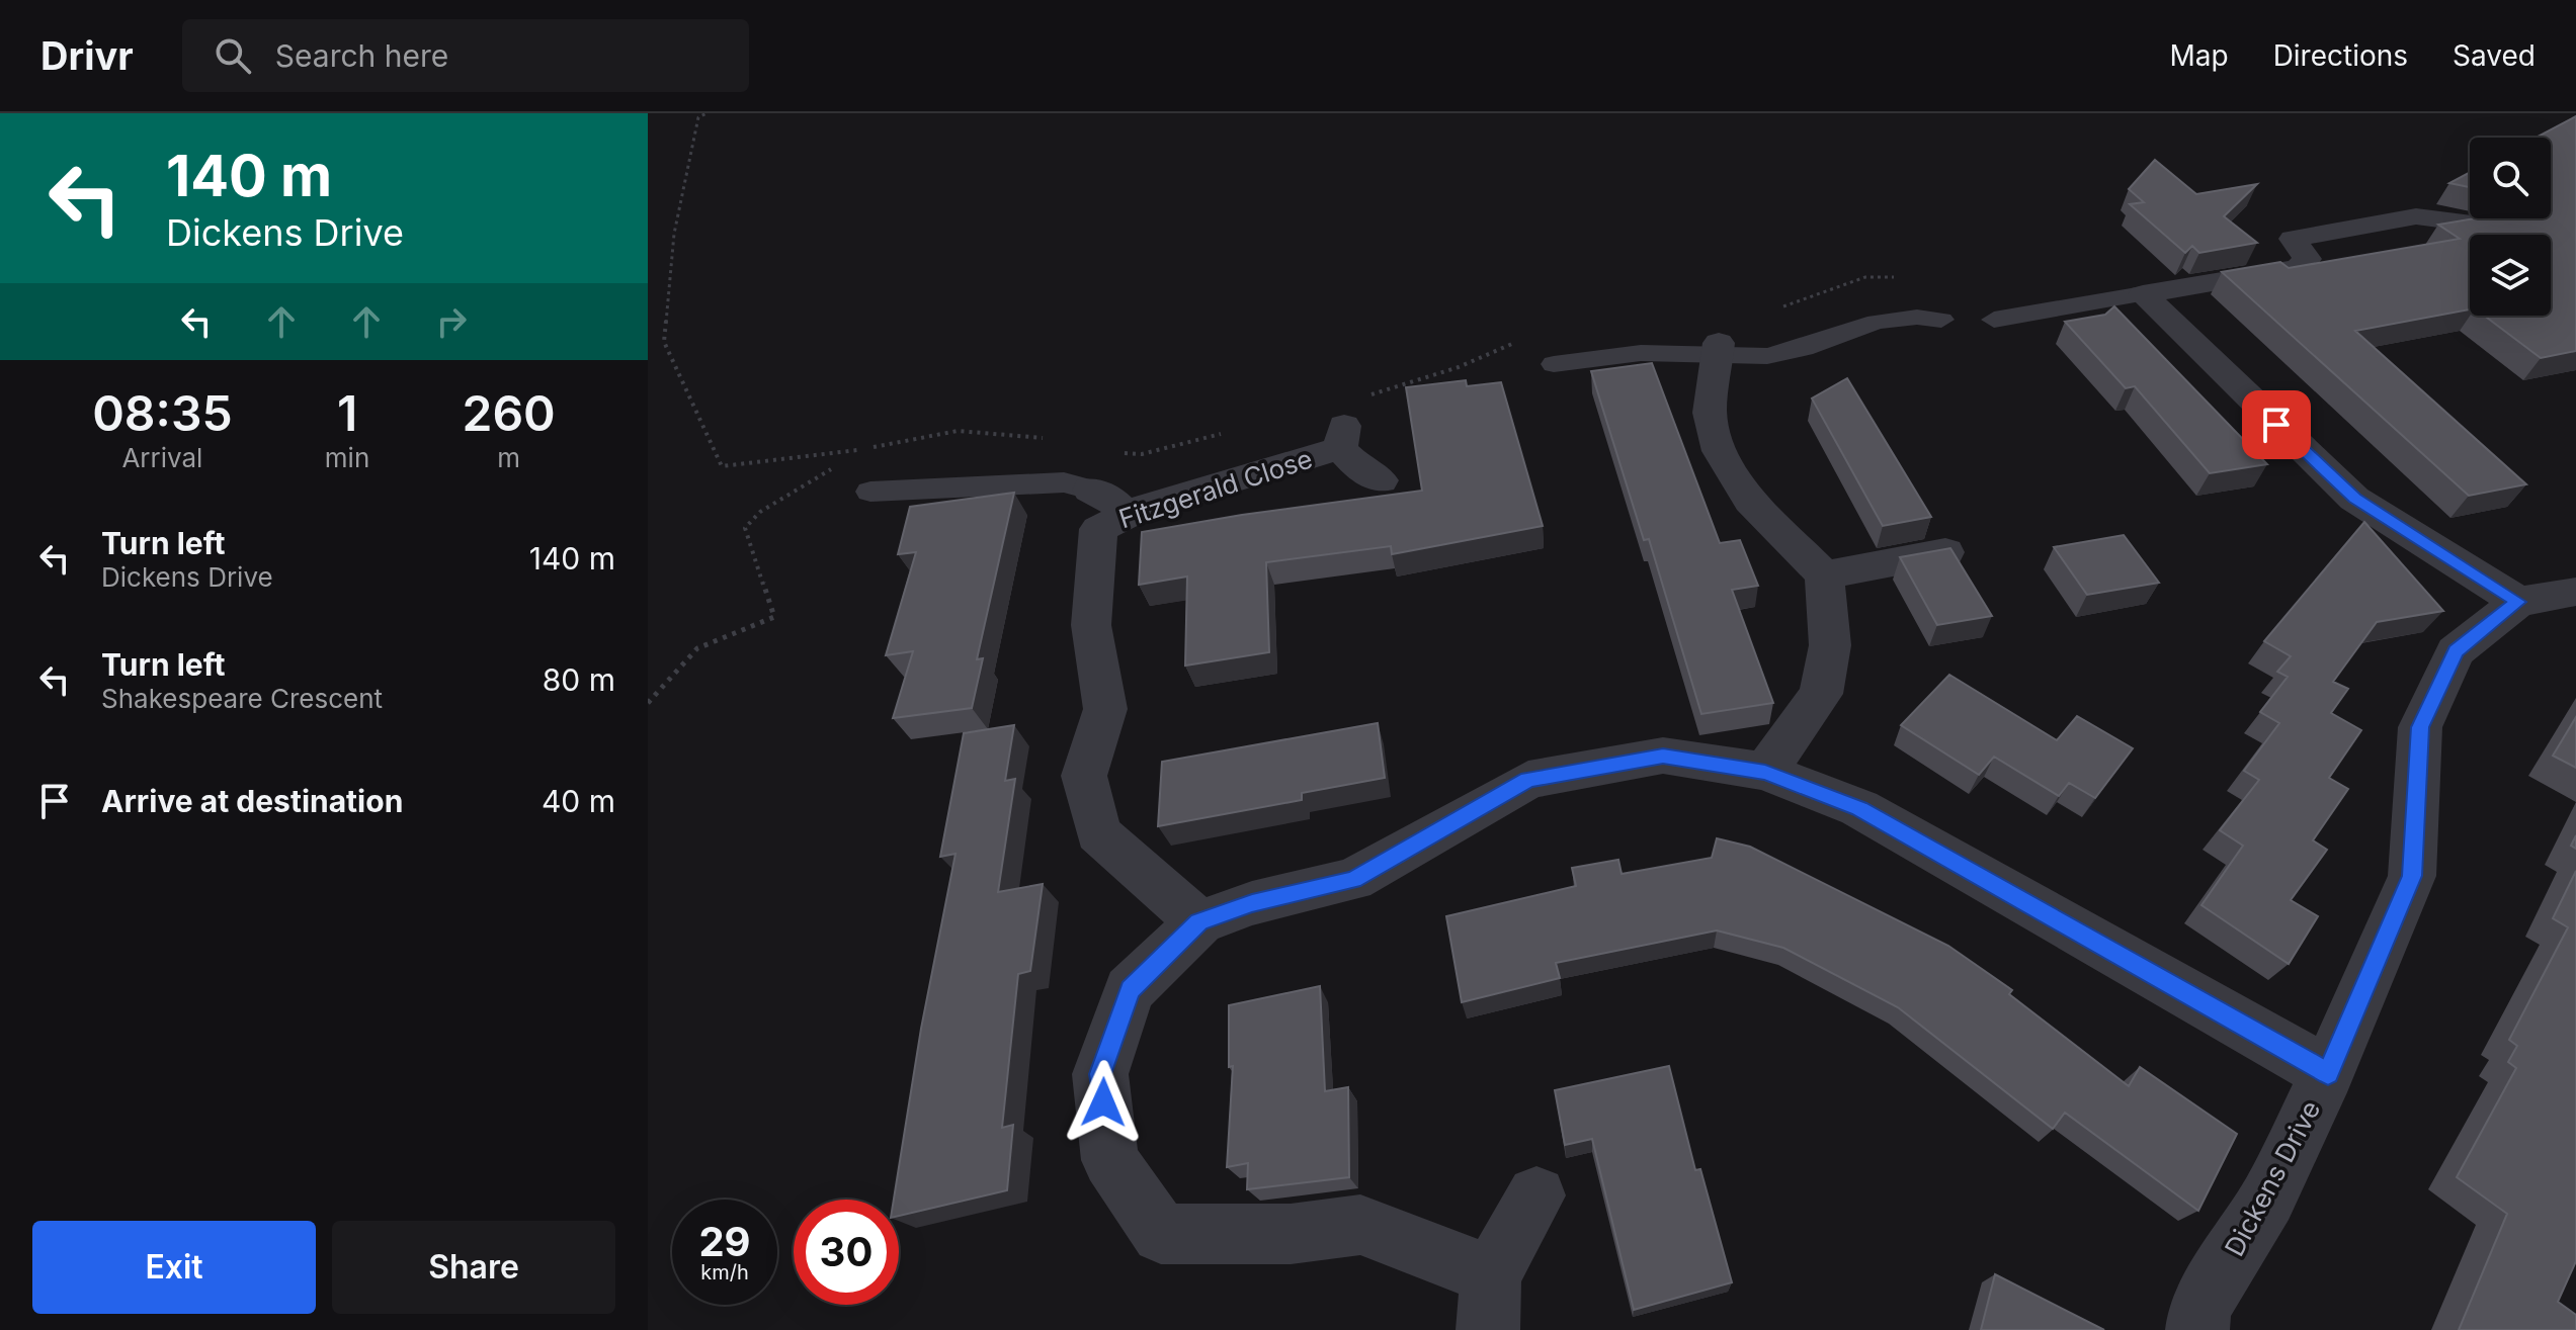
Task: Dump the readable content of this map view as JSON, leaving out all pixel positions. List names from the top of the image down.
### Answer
{
  "streets": {
    "street": ["Fitzgerald Close", "Dickens Drive"]
  },
  "page": {
    "header": "Drivr",
    "search": "Search here",
    "nav": ["Map", "Directions", "Saved"],
    "turn": ["140 m", "Dickens Drive"],
    "eta": [
      "08:35",
      "Arrival",
      "1",
      "min",
      "260",
      "m"
    ],
    "list": [
      {
        "name": "Turn left",
        "note": "Dickens Drive",
        "value": "140 m"
      },
      {
        "name": "Turn left",
        "note": "Shakespeare Crescent",
        "value": "80 m"
      },
      {
        "name": "Arrive at destination",
        "value": "40 m"
      }
    ],
    "speed": "29 km/h",
    "limit": "30",
    "buttons": ["Exit", "Share"]
  }
}
